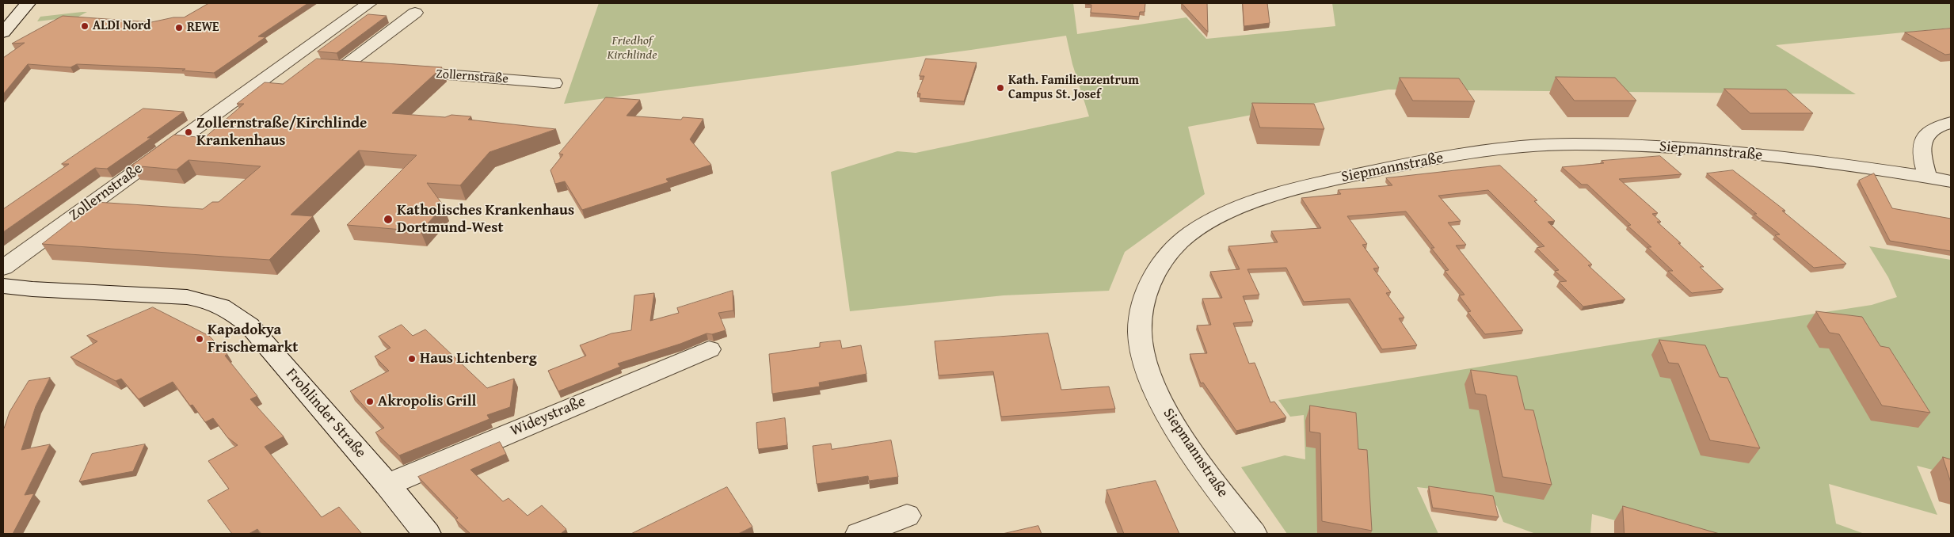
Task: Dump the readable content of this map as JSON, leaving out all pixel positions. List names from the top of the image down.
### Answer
{
  "streets": {
    "street": [
      "Zollernstraße",
      "Siepmannstraße",
      "Frohlinder Straße",
      "Wideystraße"
    ]
  },
  "crossings": [
    ["Frohlinder Straße", "Wideystraße"]
  ],
  "parks": ["Friedhof Kirchlinde"],
  "places": [
    "ALDI Nord",
    "REWE",
    "Kath. Familienzentrum Campus St. Josef",
    "Zollernstraße/Kirchlinde Krankenhaus",
    "Katholisches Krankenhaus Dortmund-West",
    "Kapadokya Frischemarkt",
    "Haus Lichtenberg",
    "Akropolis Grill"
  ]
}
